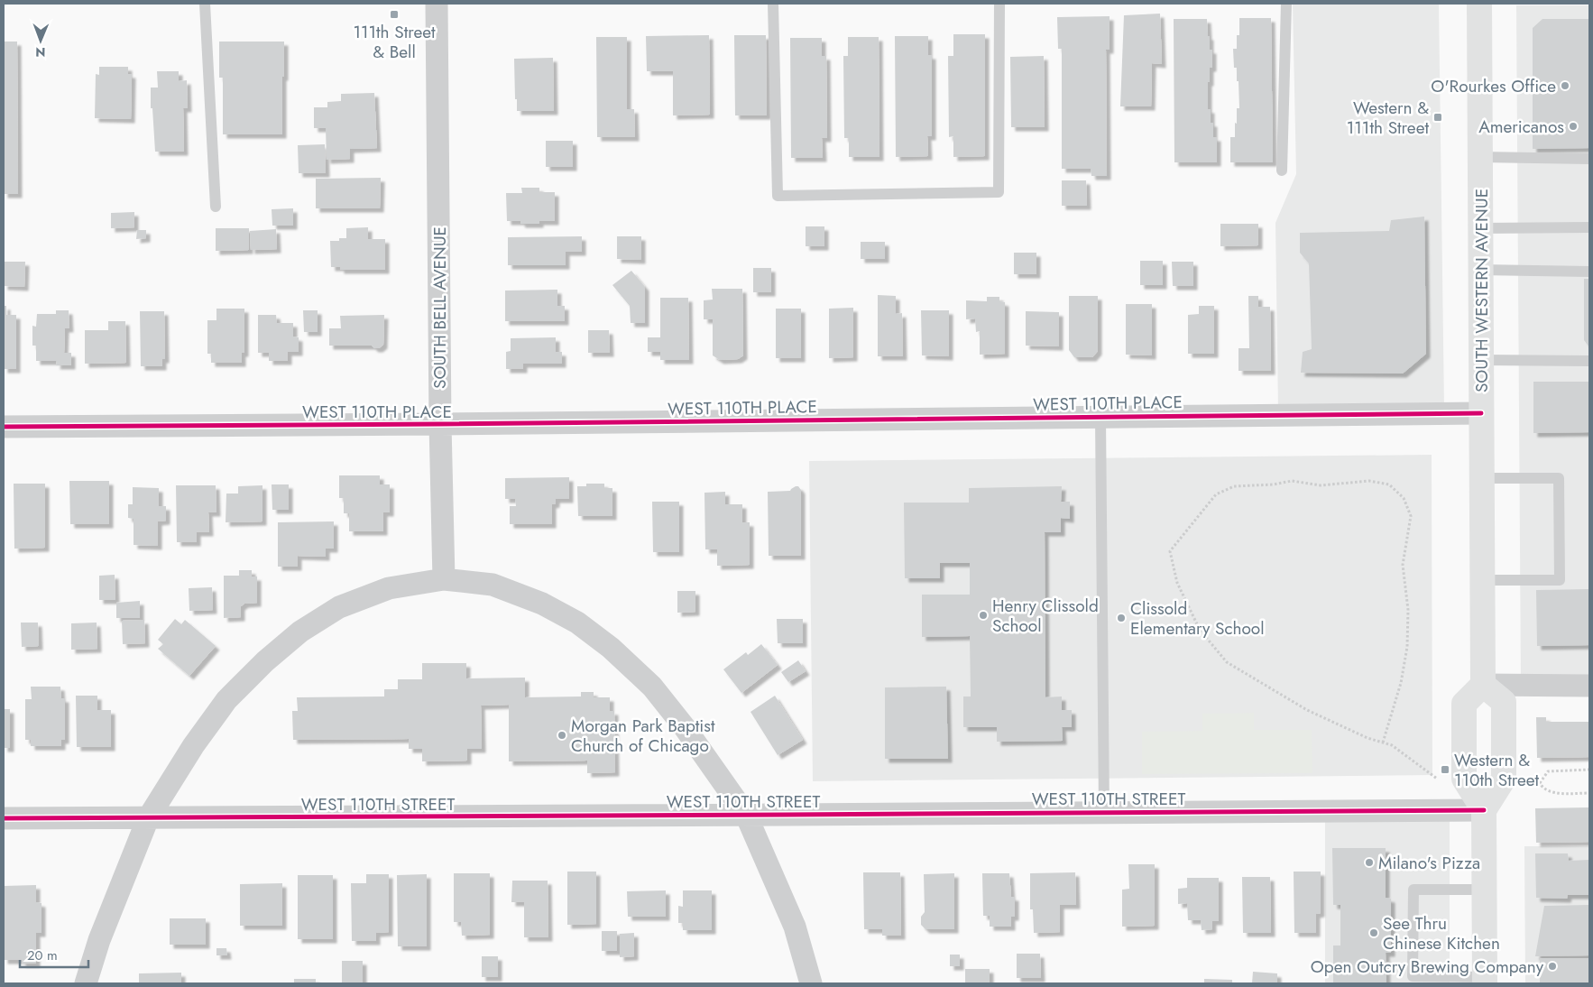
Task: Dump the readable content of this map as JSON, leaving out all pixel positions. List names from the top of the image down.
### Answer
{
  "streets": {
    "main road": ["SOUTH WESTERN AVENUE"],
    "street": ["SOUTH BELL AVENUE", "WEST 110TH PLACE", "WEST 110TH STREET"]
  },
  "crossings": [
    ["SOUTH WESTERN AVENUE", "WEST 110TH PLACE"],
    ["SOUTH BELL AVENUE", "WEST 110TH PLACE"]
  ],
  "places": {
    "transit": ["111th Street & Bell", "Western & 111th Street", "Western & 110th Street"],
    "other": [
      "O'Rourkes Office",
      "Americanos",
      "Henry Clissold School",
      "Clissold Elementary School",
      "Morgan Park Baptist Church of Chicago",
      "Milano's Pizza",
      "See Thru Chinese Kitchen",
      "Open Outcry Brewing Company"
    ]
  },
  "scale_bar": "20 m",
  "north": "bottom"
}
